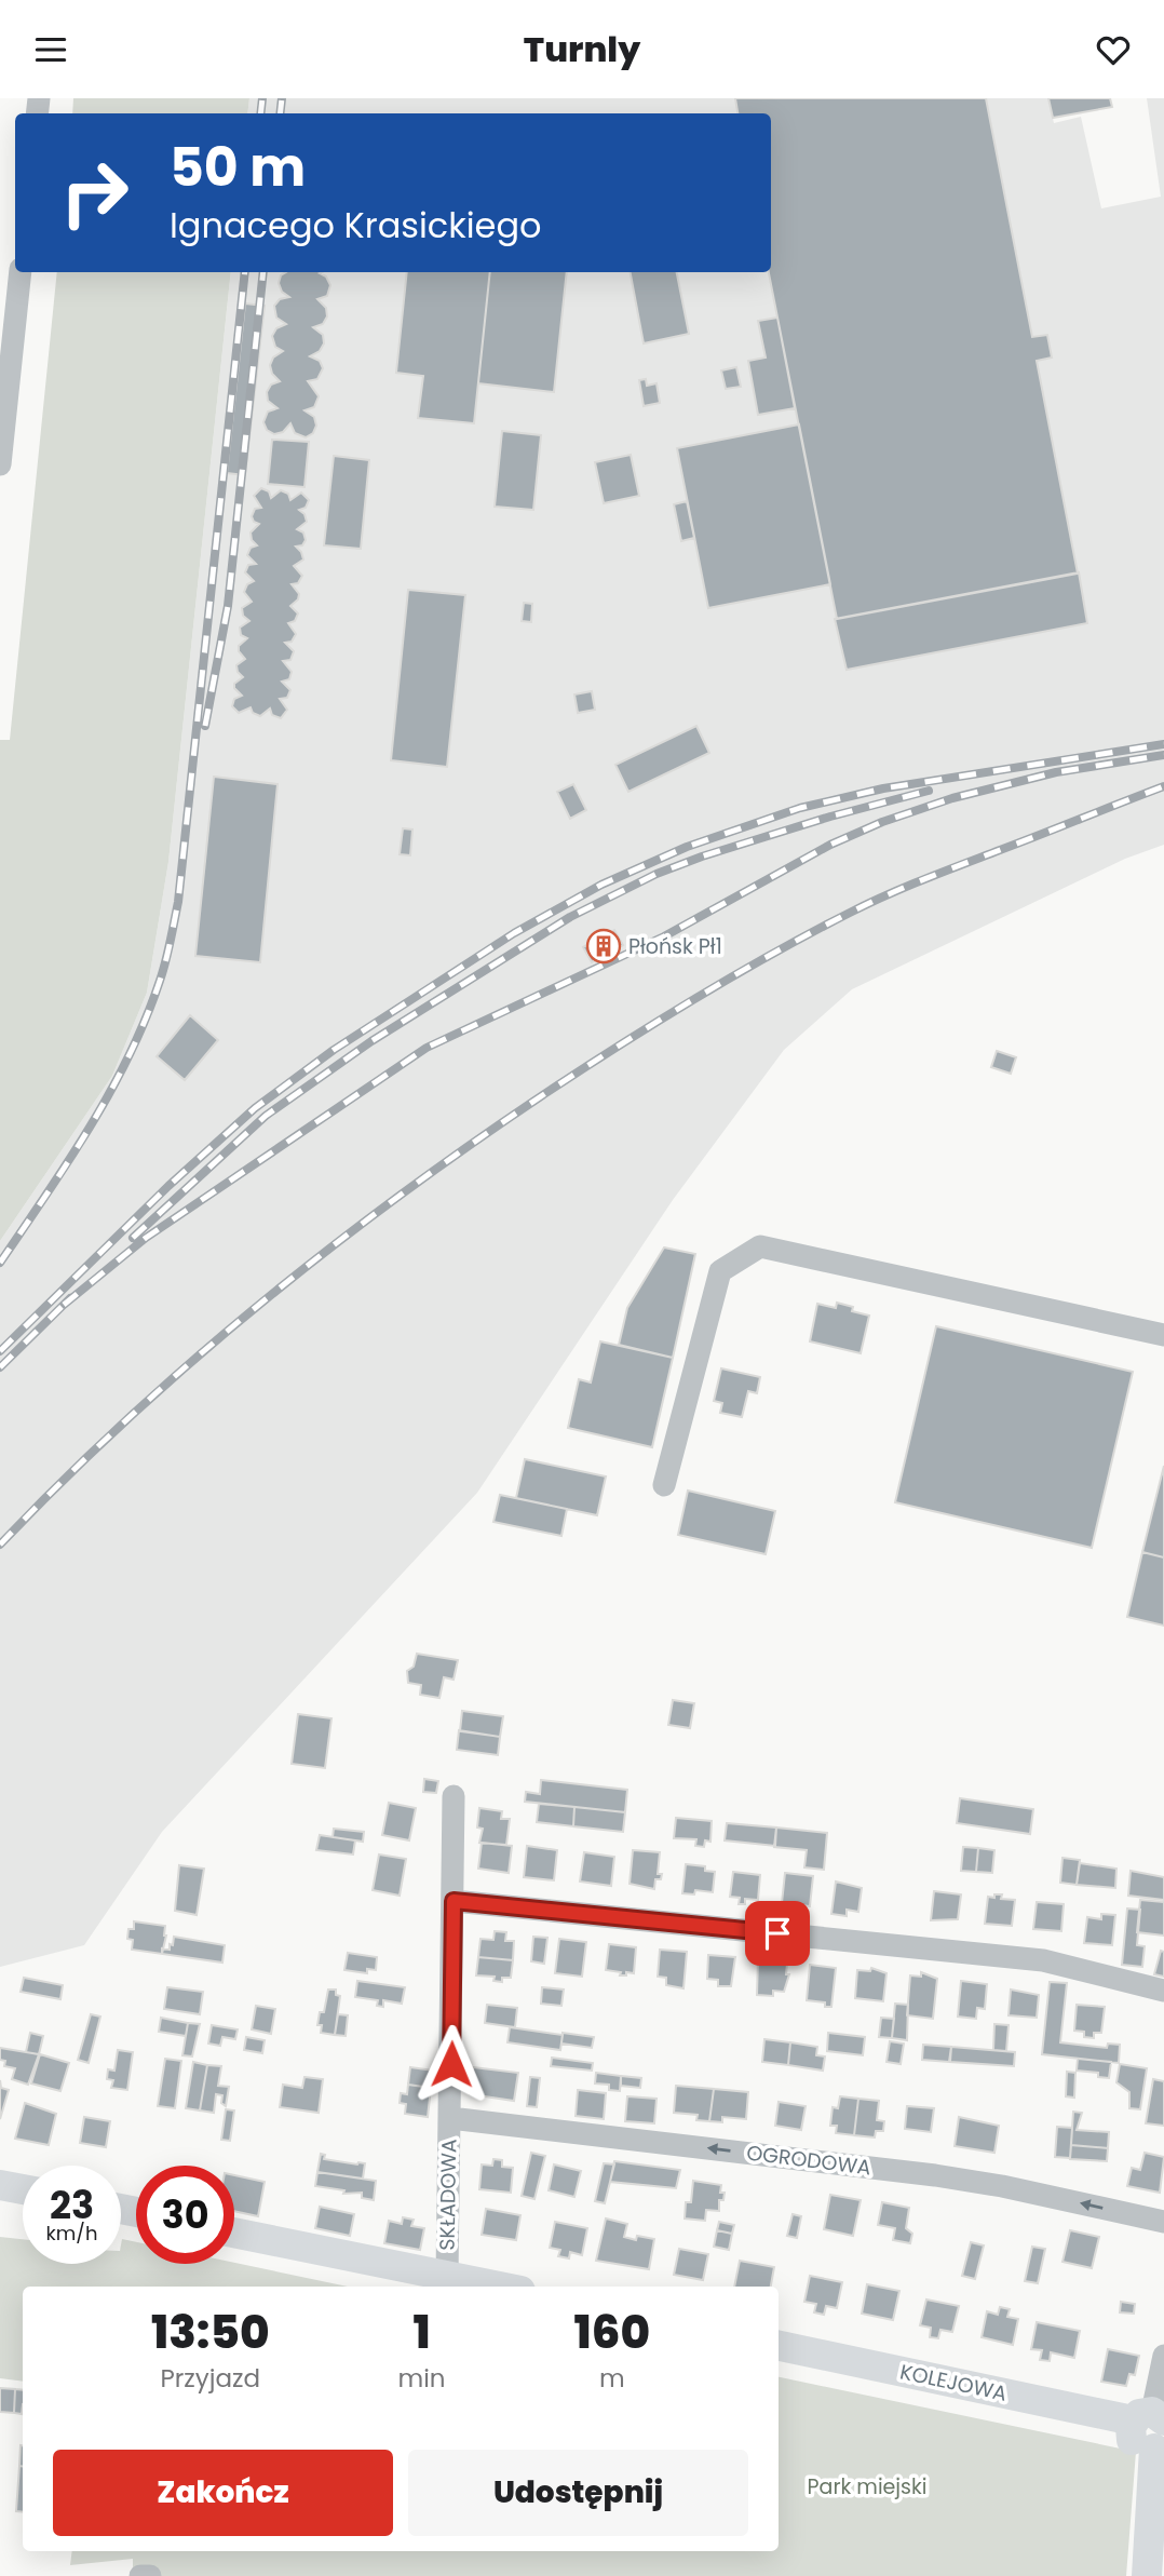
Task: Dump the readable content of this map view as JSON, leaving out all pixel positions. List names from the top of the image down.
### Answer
{
  "streets": {
    "street": ["OGRODOWA", "SKŁADOWA", "KOLEJOWA"]
  },
  "crossings": [
    ["OGRODOWA", "SKŁADOWA"]
  ],
  "one_way": ["OGRODOWA"],
  "parks": ["Park miejski"],
  "places": {
    "building": ["Płońsk Pł1"]
  },
  "page": {
    "header": "Turnly",
    "turn": ["50 m", "Ignacego Krasickiego"],
    "speed": "23 km/h",
    "limit": "30",
    "eta": [
      "13:50",
      "Przyjazd",
      "1",
      "min",
      "160",
      "m"
    ],
    "buttons": ["Zakończ", "Udostępnij"]
  }
}
